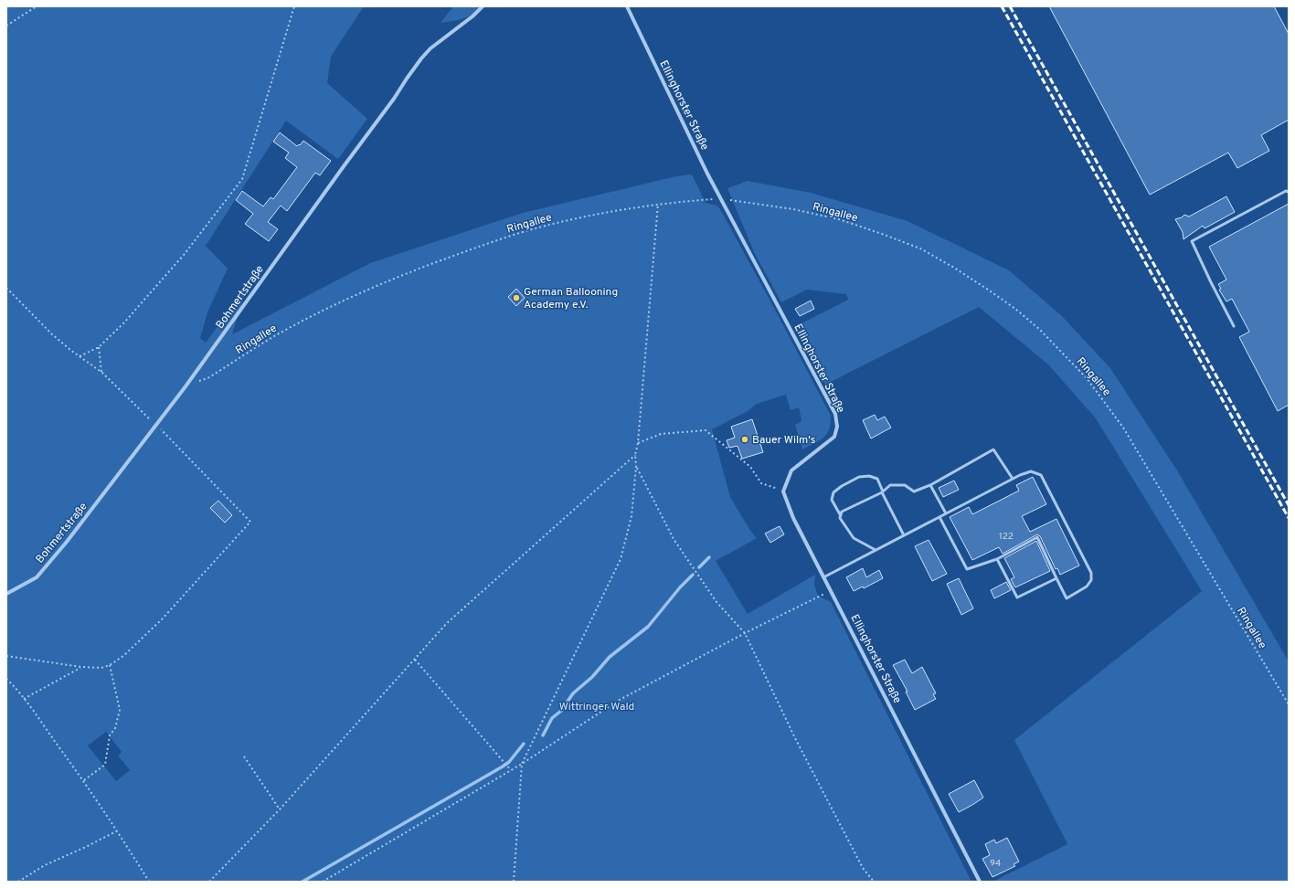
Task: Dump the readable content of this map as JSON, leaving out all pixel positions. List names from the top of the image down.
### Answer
{
  "streets": {
    "street": ["Ellinghorster Straße", "Bohmertstraße"],
    "path": ["Ringallee"]
  },
  "crossings": [
    ["Ellinghorster Straße", "Ringallee"],
    ["Ringallee", "Bohmertstraße"]
  ],
  "parks": ["Wittringer Wald"],
  "places": ["German Ballooning Academy e.V.", "Bauer Wilm's"],
  "house_numbers": ["122", "94"]
}
